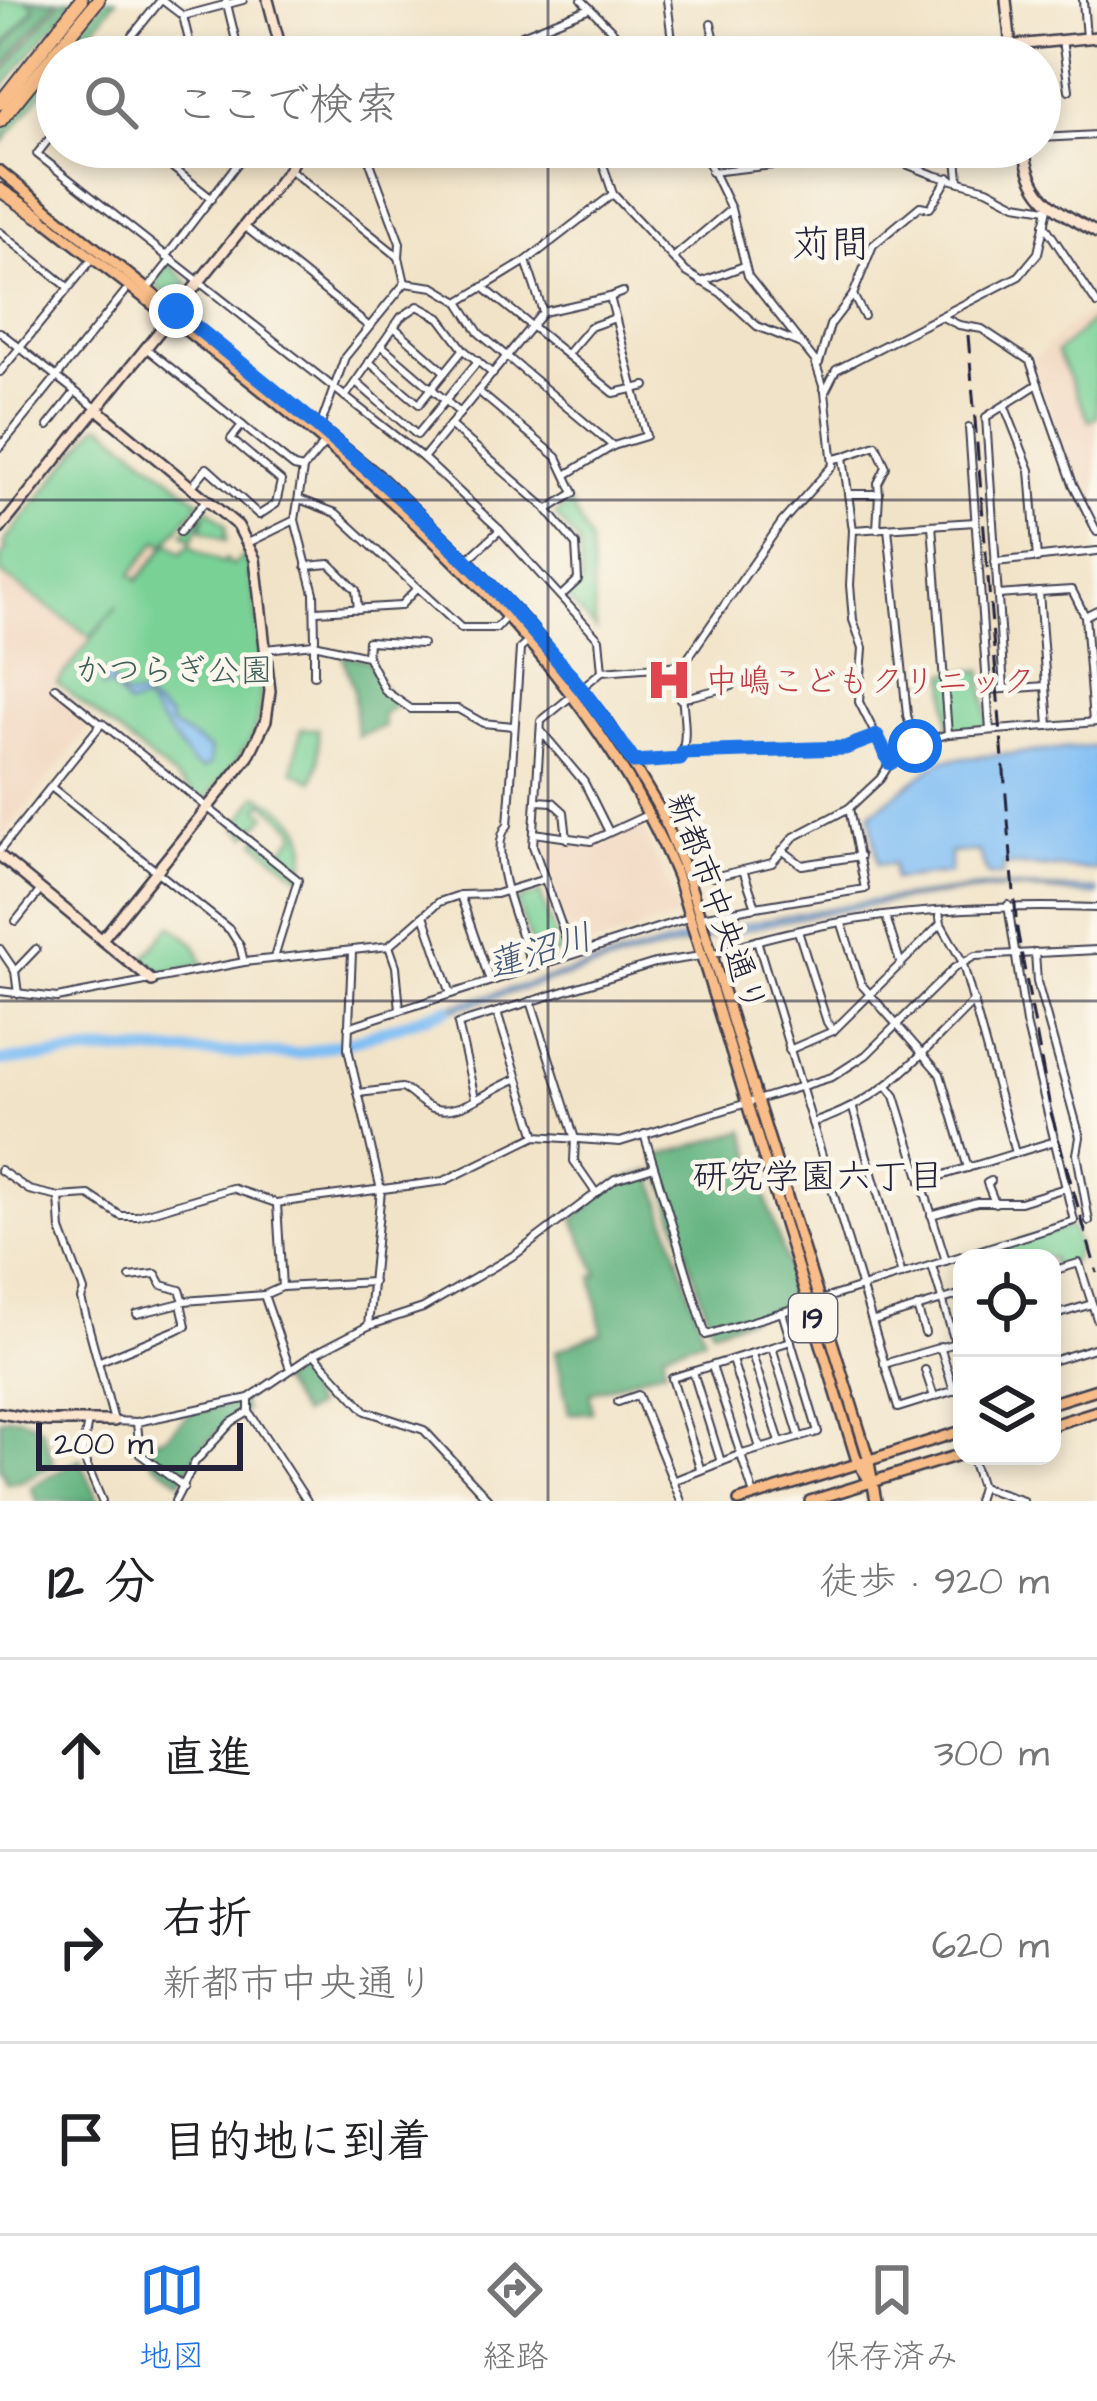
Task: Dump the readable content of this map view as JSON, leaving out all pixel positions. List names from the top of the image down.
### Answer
{
  "streets": {
    "main road": ["新都市中央通り", "19"]
  },
  "districts": ["苅間", "研究学園六丁目"],
  "water": ["蓮沼川"],
  "parks": ["かつらぎ公園"],
  "places": {
    "hospital": ["中嶋こどもクリニック"]
  },
  "scale_bar": "200 m",
  "page": {
    "search": "ここで検索",
    "scale": "200 m",
    "heading": ["12 分", "徒歩 · 920 m"],
    "list": [
      ["直進", "300 m"],
      ["右折", "新都市中央通り", "620 m"],
      "目的地に到着"
    ],
    "nav": ["地図", "経路", "保存済み"]
  }
}
